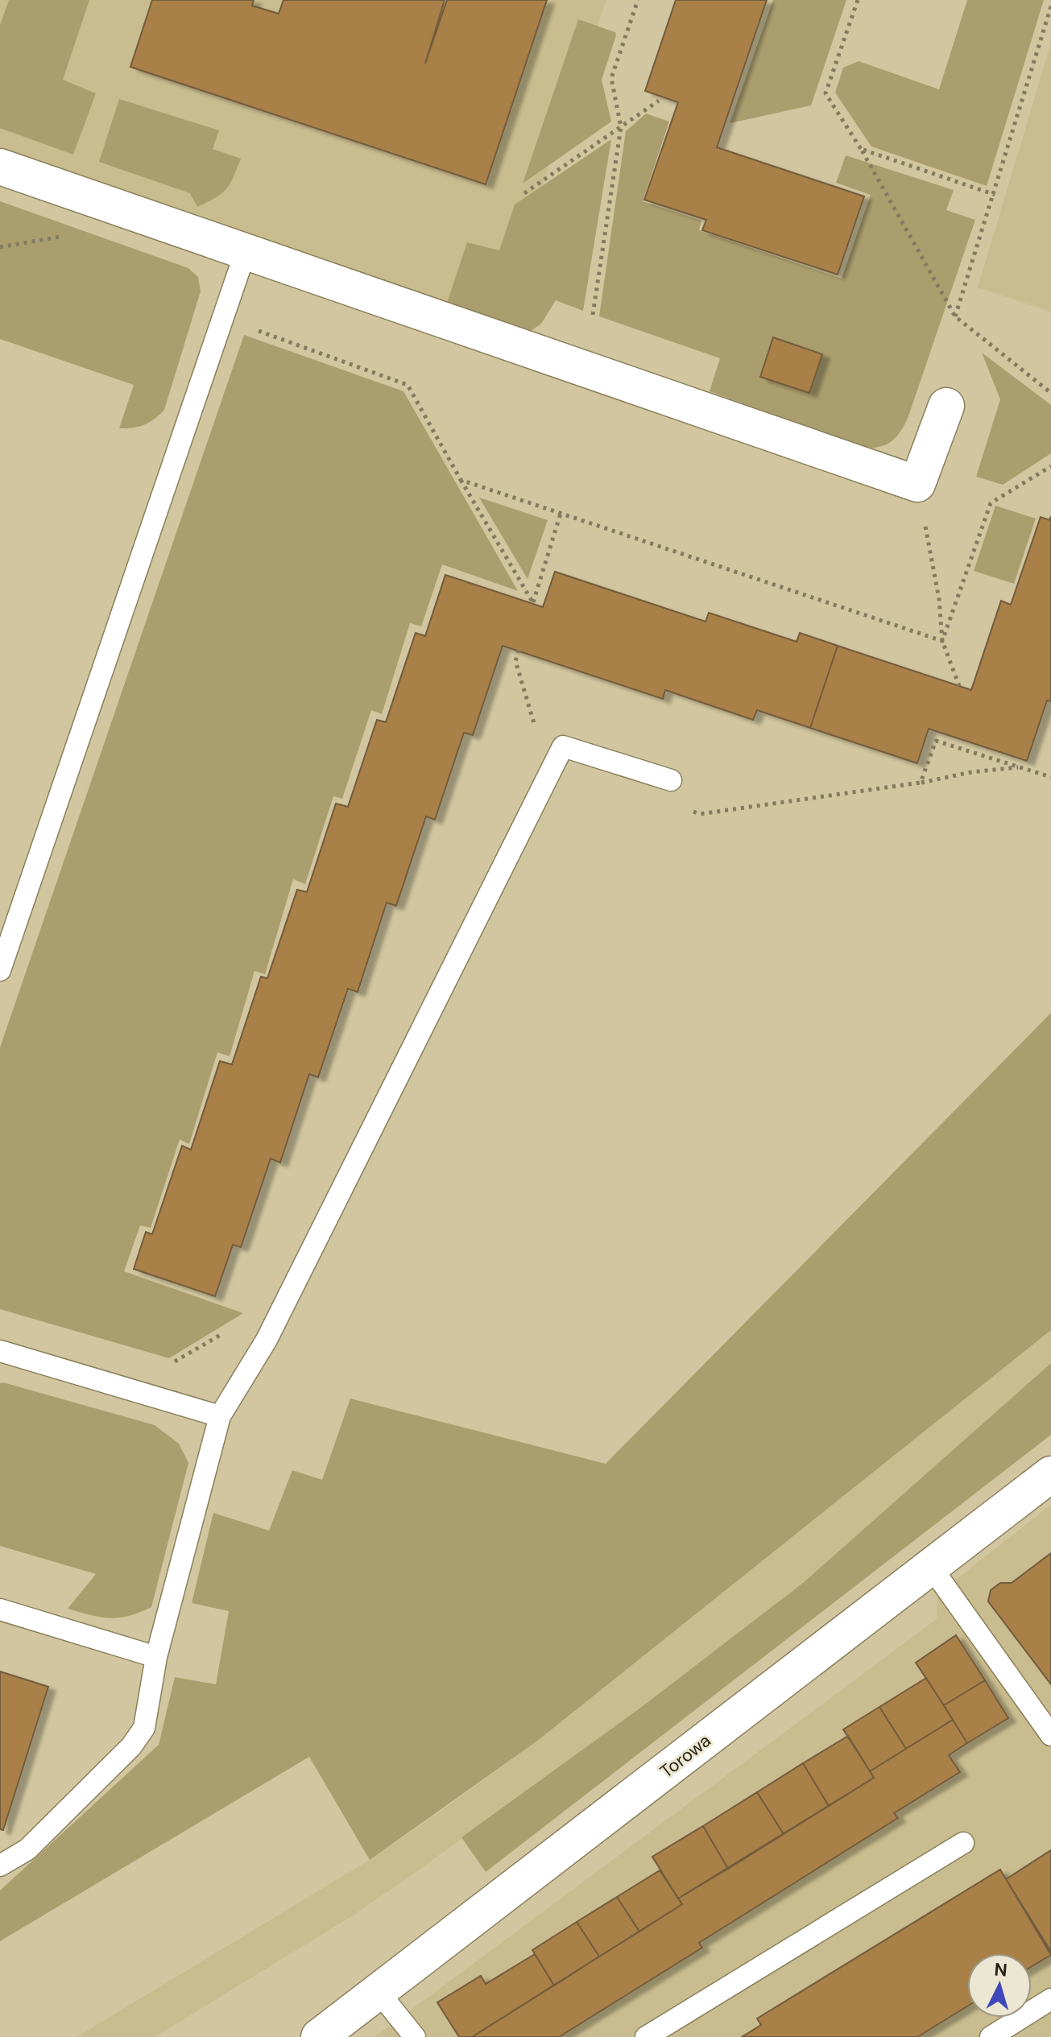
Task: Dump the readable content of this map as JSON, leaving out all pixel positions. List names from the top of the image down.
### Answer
{
  "streets": {
    "street": ["Torowa"]
  },
  "north": "top"
}
